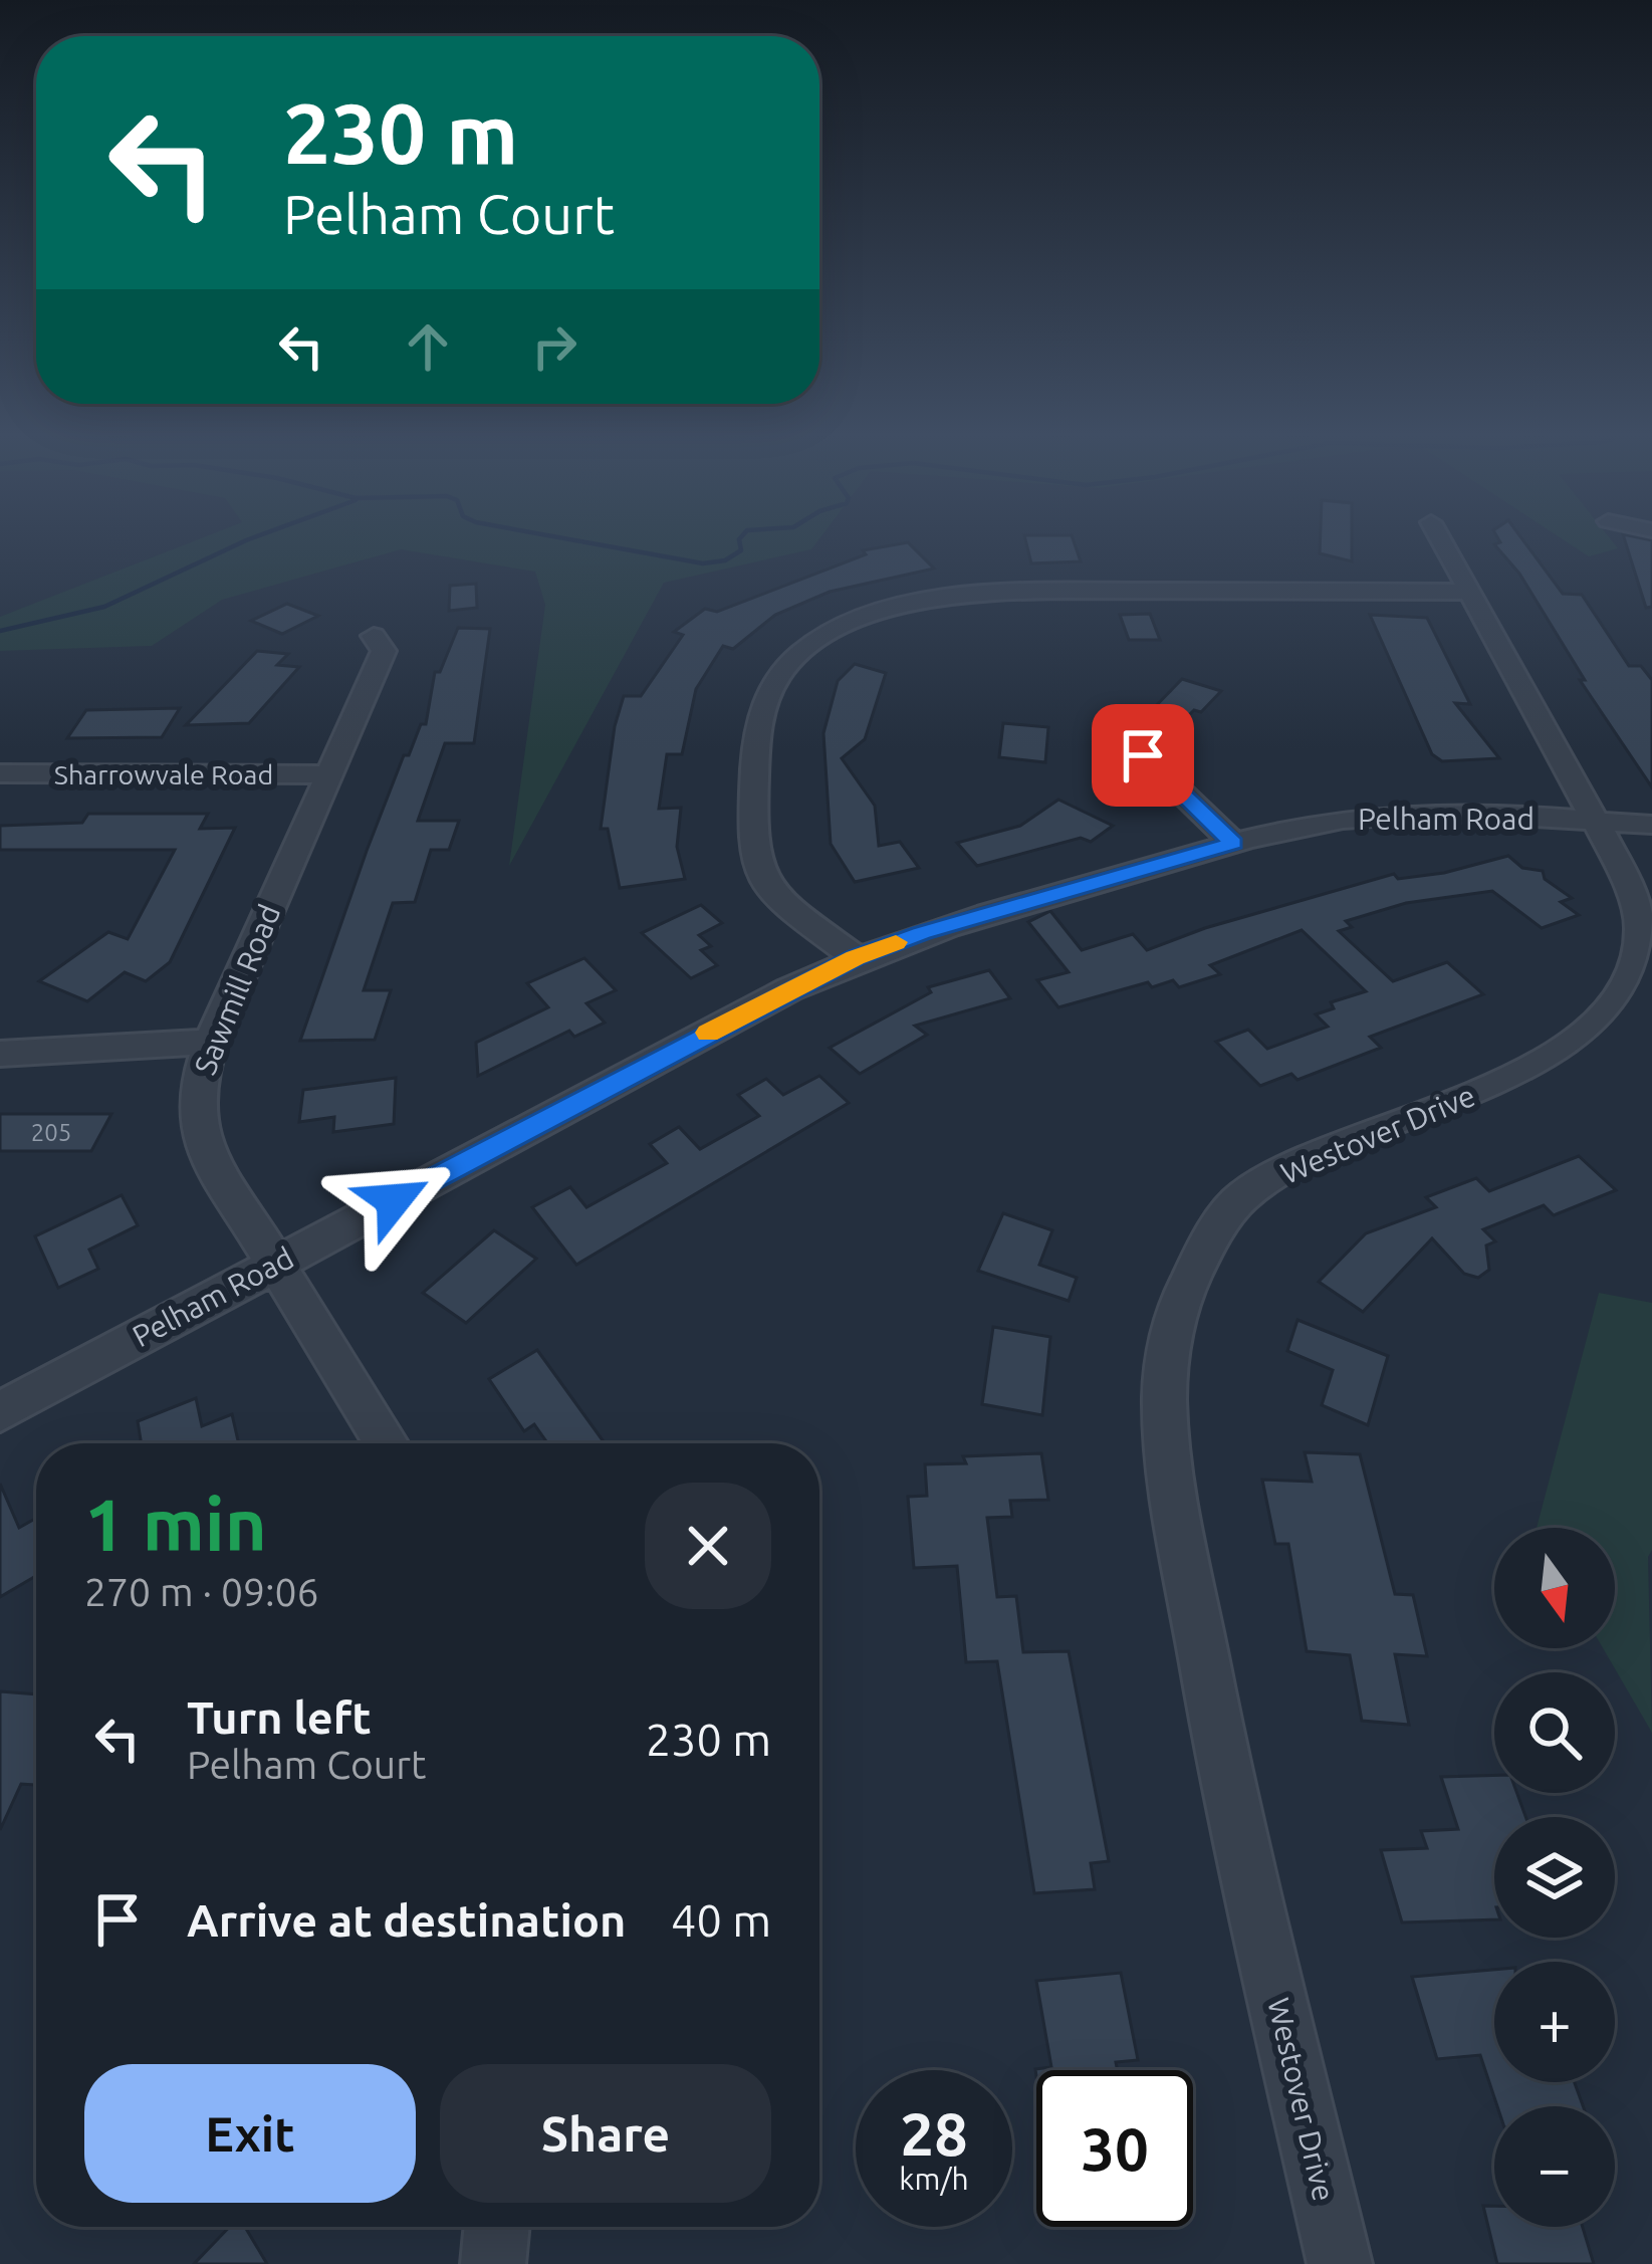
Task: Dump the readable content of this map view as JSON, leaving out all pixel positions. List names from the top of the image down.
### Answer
{
  "streets": {
    "street": [
      "Sharrowvale Road",
      "Pelham Road",
      "Sawmill Road",
      "Westover Drive"
    ]
  },
  "crossings": [
    ["Sharrowvale Road", "Sawmill Road"],
    ["Pelham Road", "Sawmill Road"],
    ["Pelham Road", "Westover Drive"]
  ],
  "house_numbers": ["205"],
  "north": "bottom",
  "page": {
    "turn": ["230 m", "Pelham Court"],
    "heading": ["1 min", "270 m · 09:06"],
    "map_buttons": ["+", "−"],
    "list": [
      {
        "name": "Turn left",
        "note": "Pelham Court",
        "value": "230 m"
      },
      {
        "name": "Arrive at destination",
        "value": "40 m"
      }
    ],
    "buttons": ["Exit", "Share"],
    "speed": "28 km/h",
    "limit": "30"
  }
}
